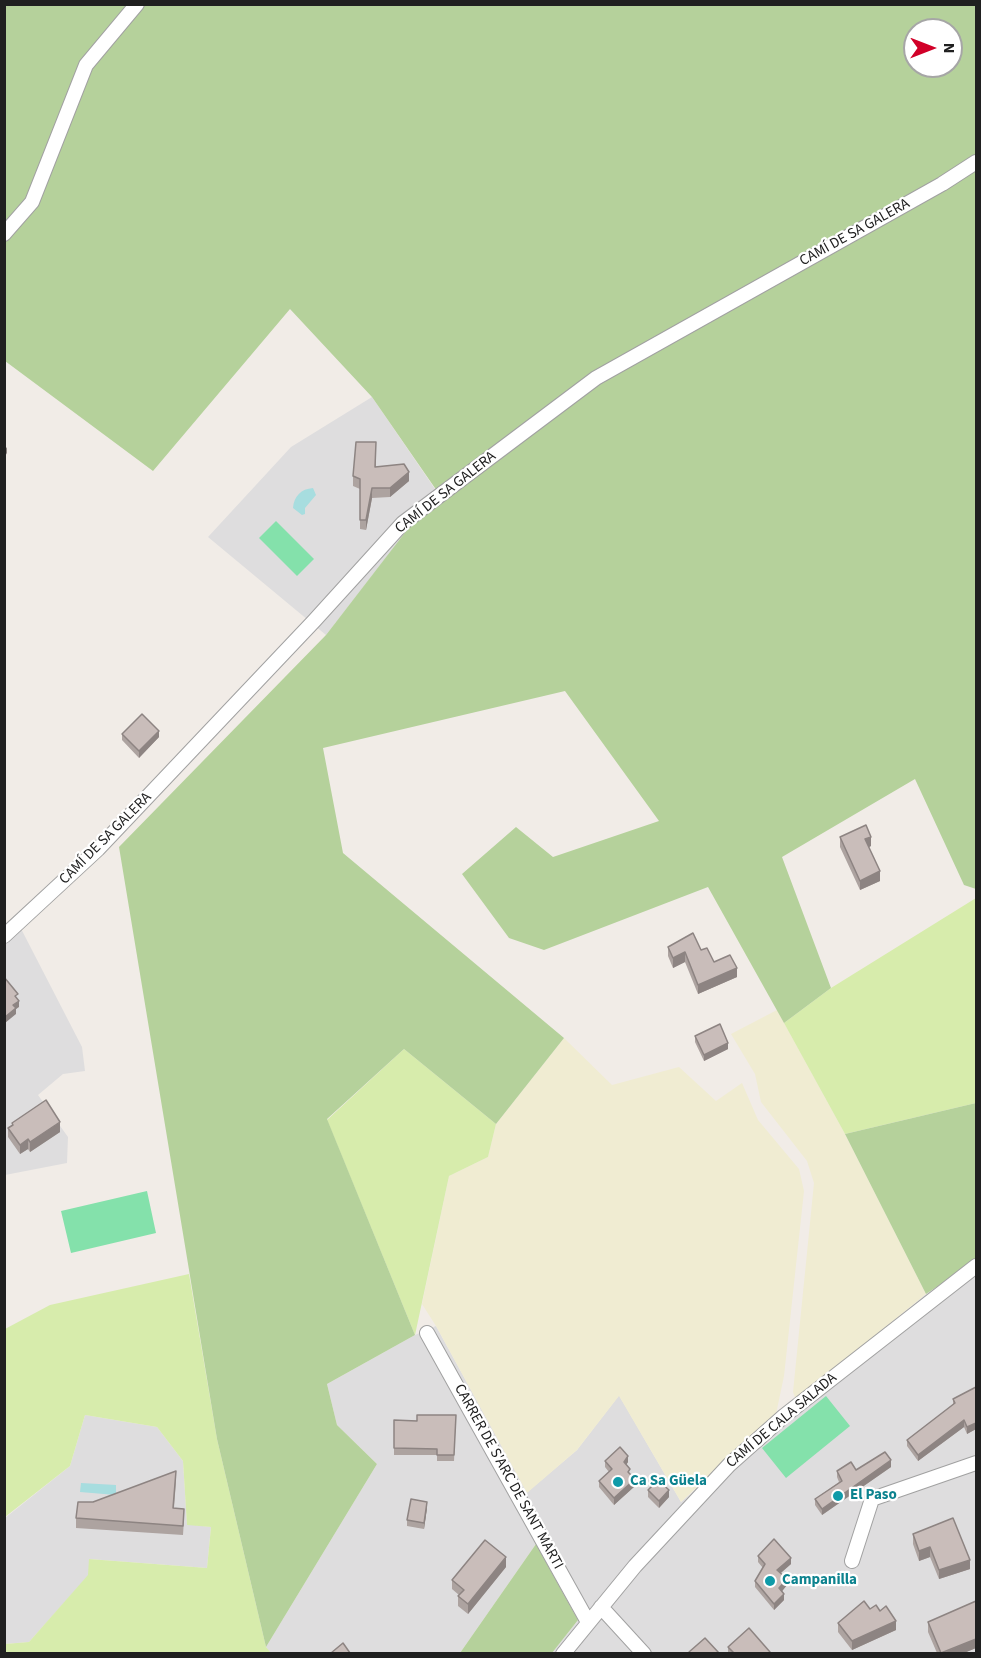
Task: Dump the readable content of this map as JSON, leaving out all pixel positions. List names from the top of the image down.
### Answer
{
  "streets": {
    "street": ["CAMÍ DE SA GALERA", "CAMÍ DE CALA SALADA", "CARRER DE S'ARC DE SANT MARTI"]
  },
  "crossings": [
    ["CAMÍ DE CALA SALADA", "CARRER DE S'ARC DE SANT MARTI"]
  ],
  "places": ["Ca Sa Güela", "El Paso", "Campanilla"],
  "north": "right"
}
